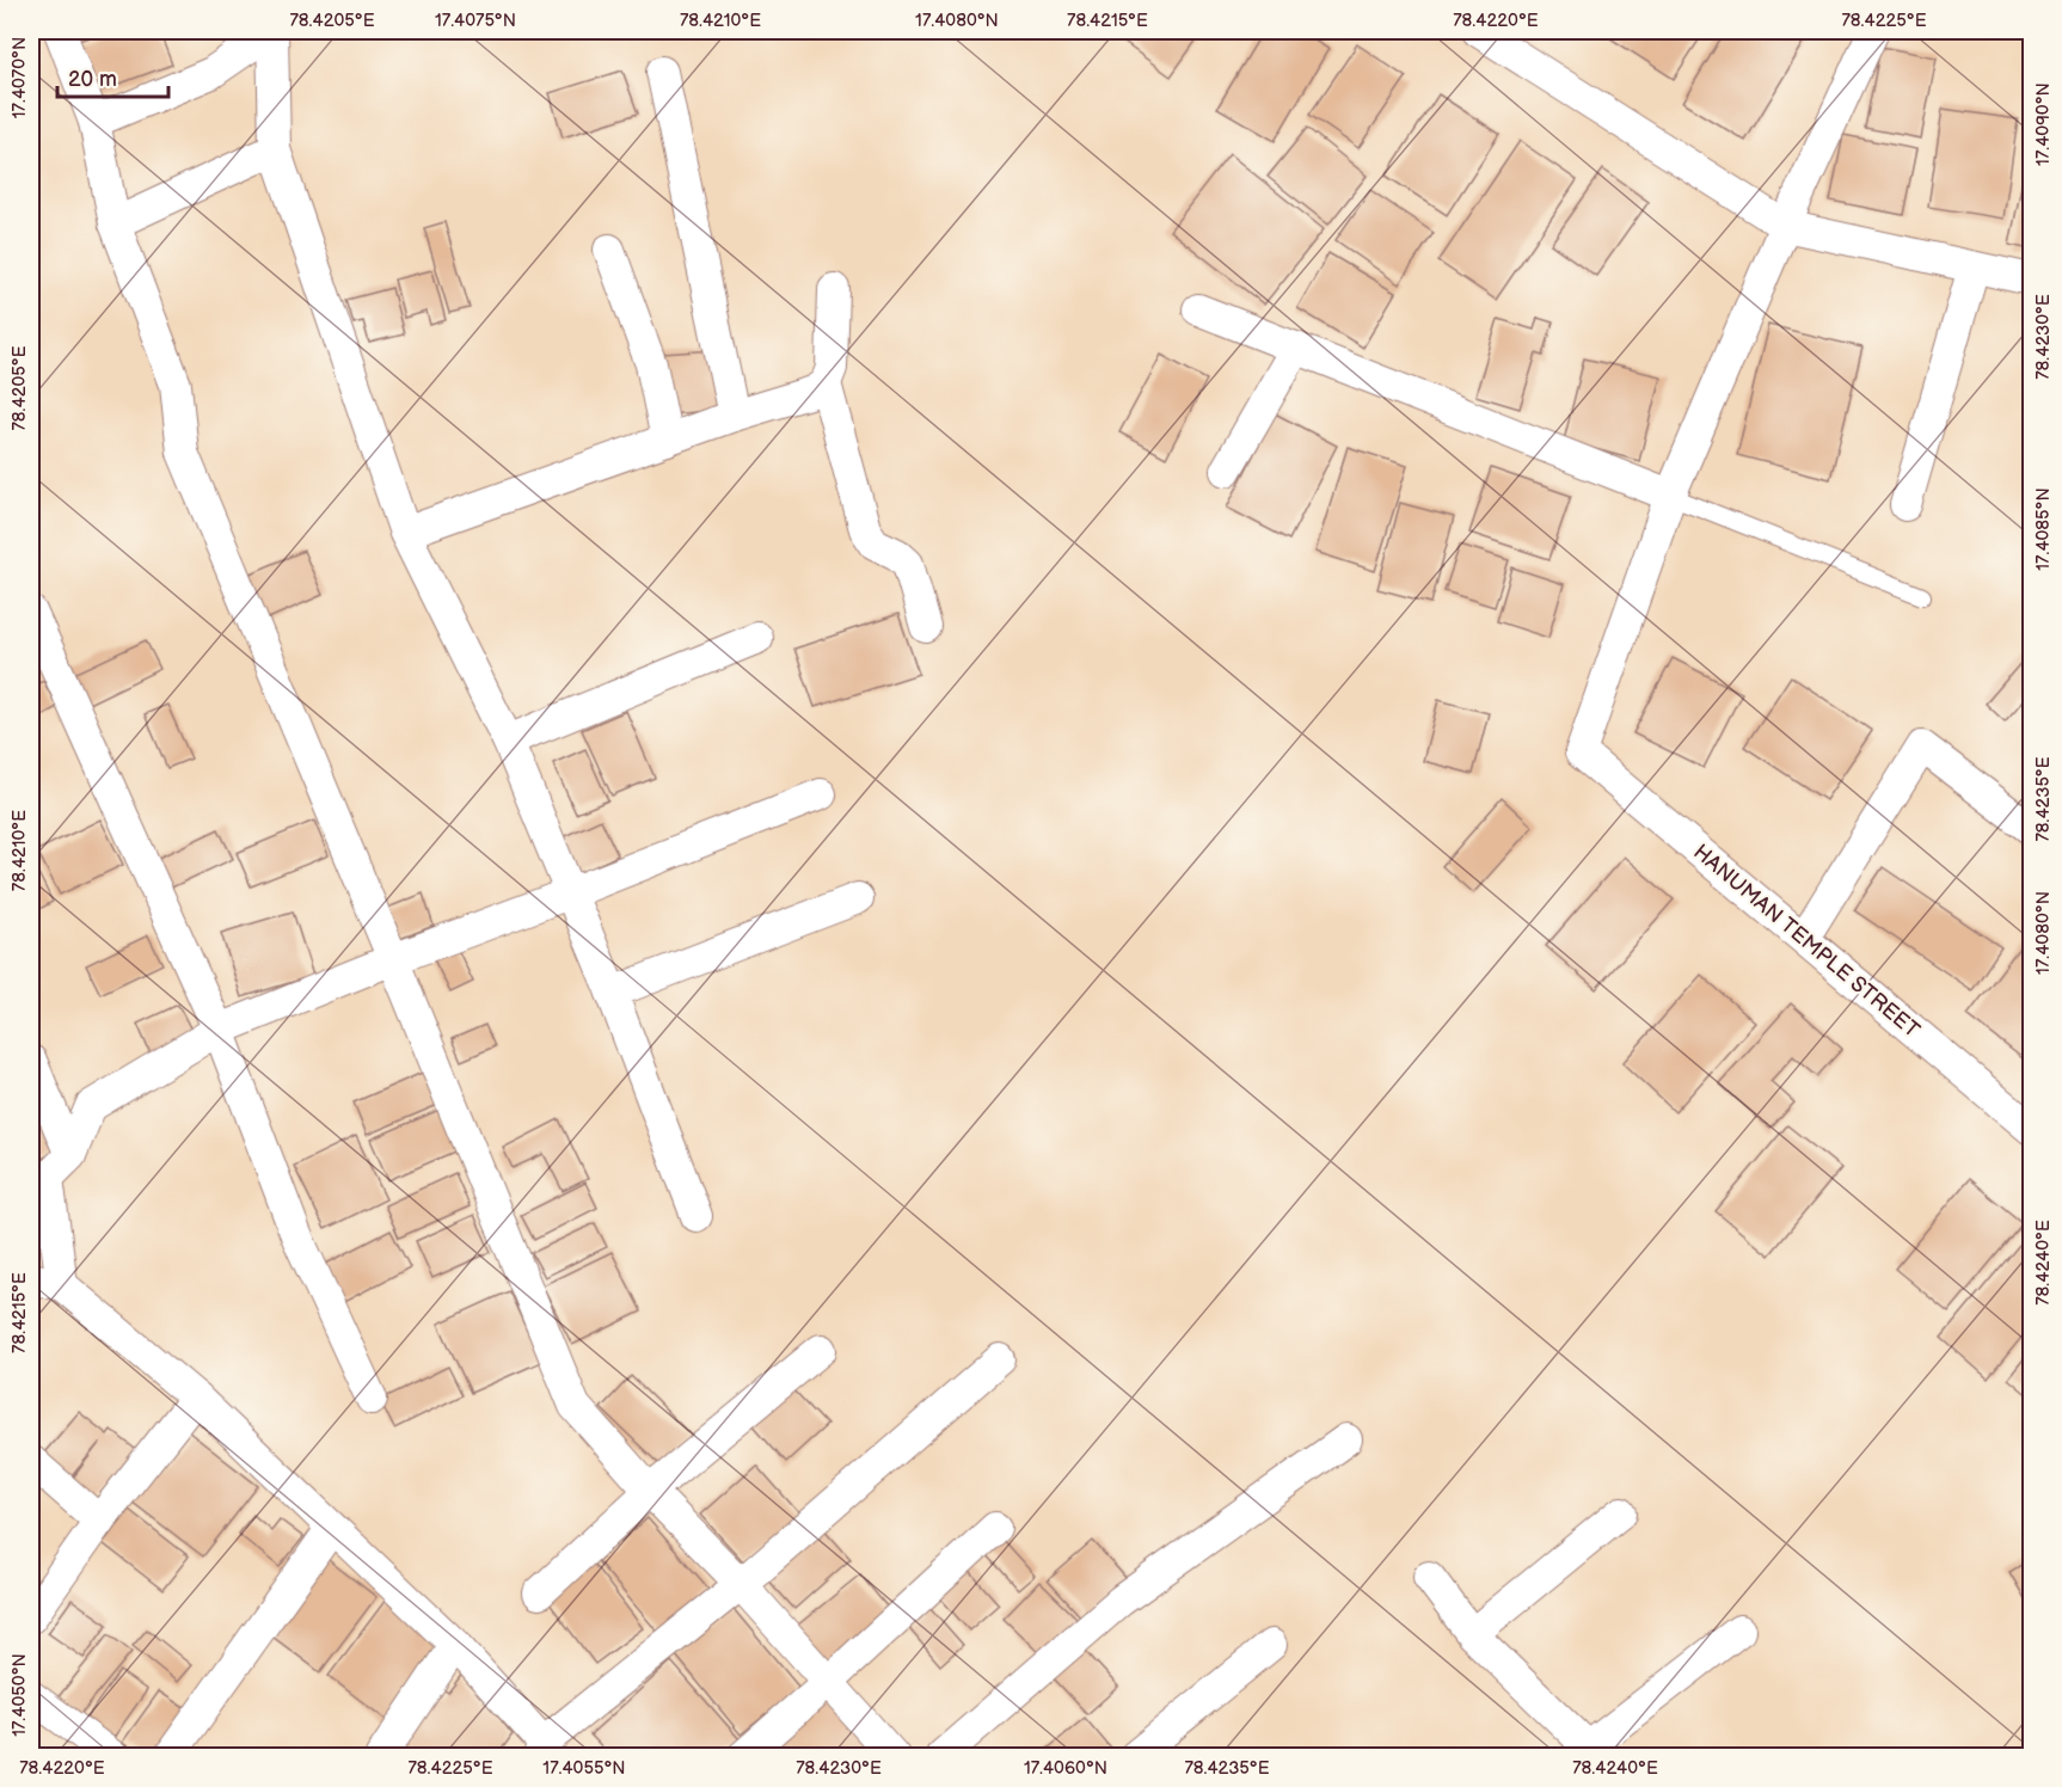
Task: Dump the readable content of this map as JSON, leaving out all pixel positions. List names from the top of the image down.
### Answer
{
  "streets": {
    "street": ["HANUMAN TEMPLE STREET"]
  },
  "scale_bar": "20 m",
  "coordinates": [
    "78.4205°E",
    "17.4075°N",
    "78.4210°E",
    "17.4080°N",
    "78.4215°E",
    "78.4220°E",
    "78.4225°E",
    "17.4070°N",
    "17.4090°N",
    "78.4230°E",
    "17.4085°N",
    "78.4235°E",
    "78.4240°E",
    "17.4050°N",
    "17.4055°N",
    "17.4060°N"
  ]
}
